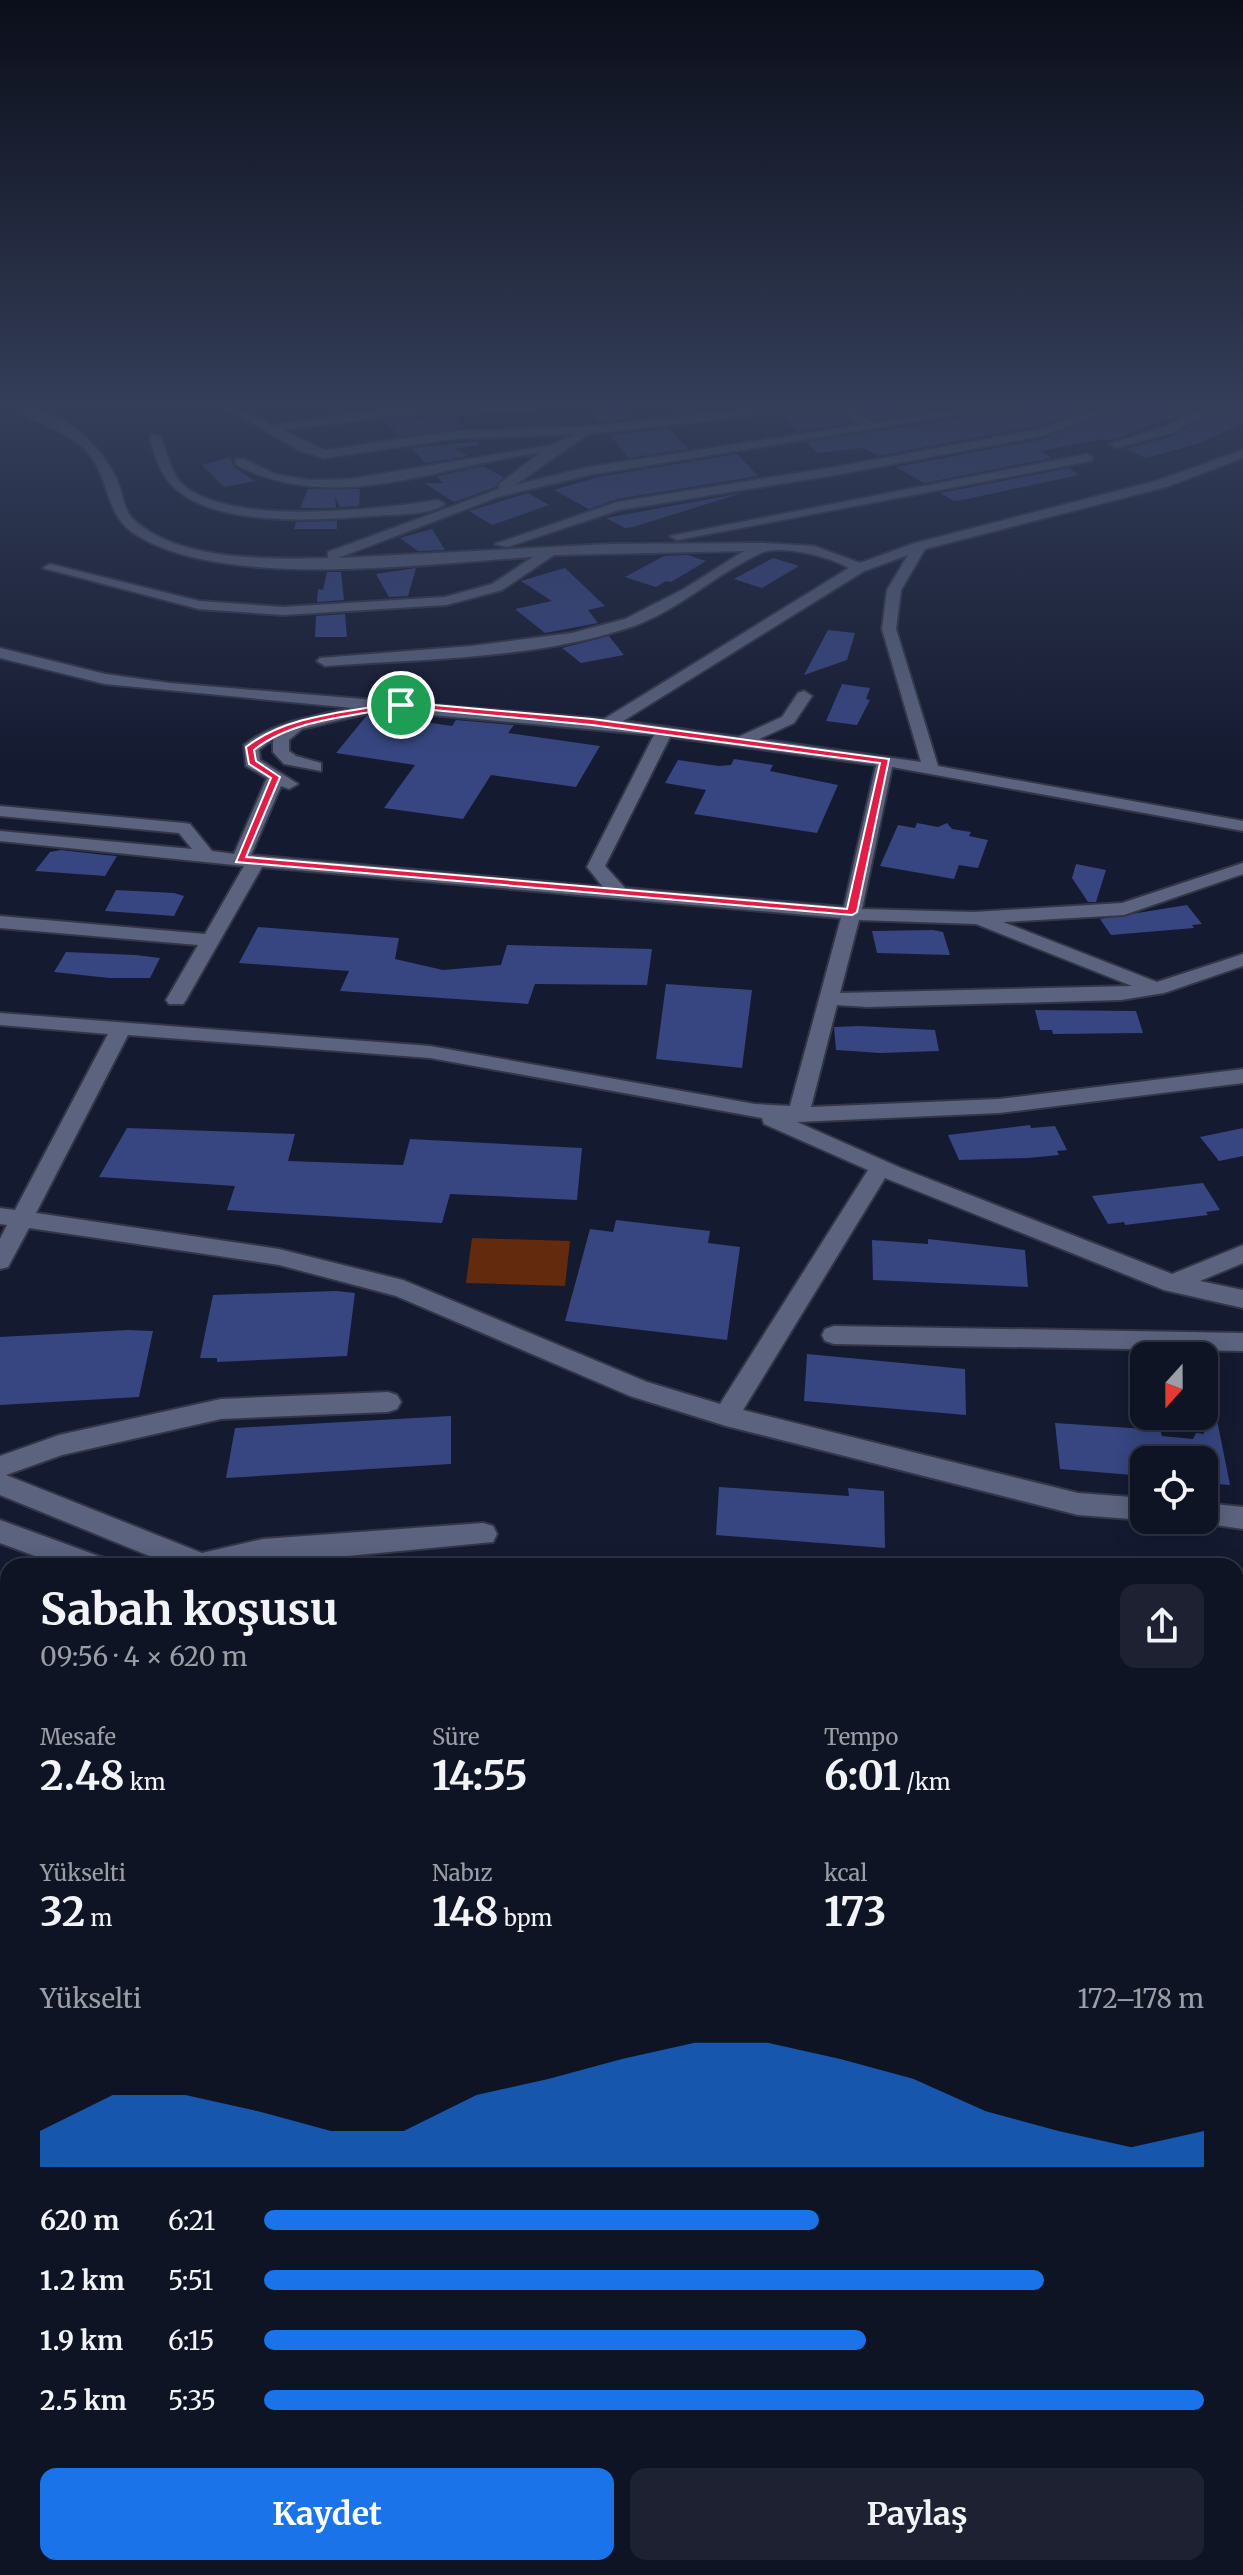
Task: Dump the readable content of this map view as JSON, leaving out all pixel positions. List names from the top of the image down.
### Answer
{
  "north": "bottom",
  "page": {
    "heading": ["Sabah koşusu", "09:56 · 4 × 620 m"],
    "stats": [
      ["Mesafe", "2.48 km"],
      ["Süre", "14:55"],
      ["Tempo", "6:01 /km"],
      ["Yükselti", "32 m"],
      ["Nabız", "148 bpm"],
      ["kcal", "173"]
    ],
    "chart": ["Yükselti", "172–178 m"],
    "list": [
      {
        "name": "620 m",
        "note": "6:21"
      },
      {
        "name": "1.2 km",
        "note": "5:51"
      },
      {
        "name": "1.9 km",
        "note": "6:15"
      },
      {
        "name": "2.5 km",
        "note": "5:35"
      }
    ],
    "buttons": ["Kaydet", "Paylaş"]
  }
}
